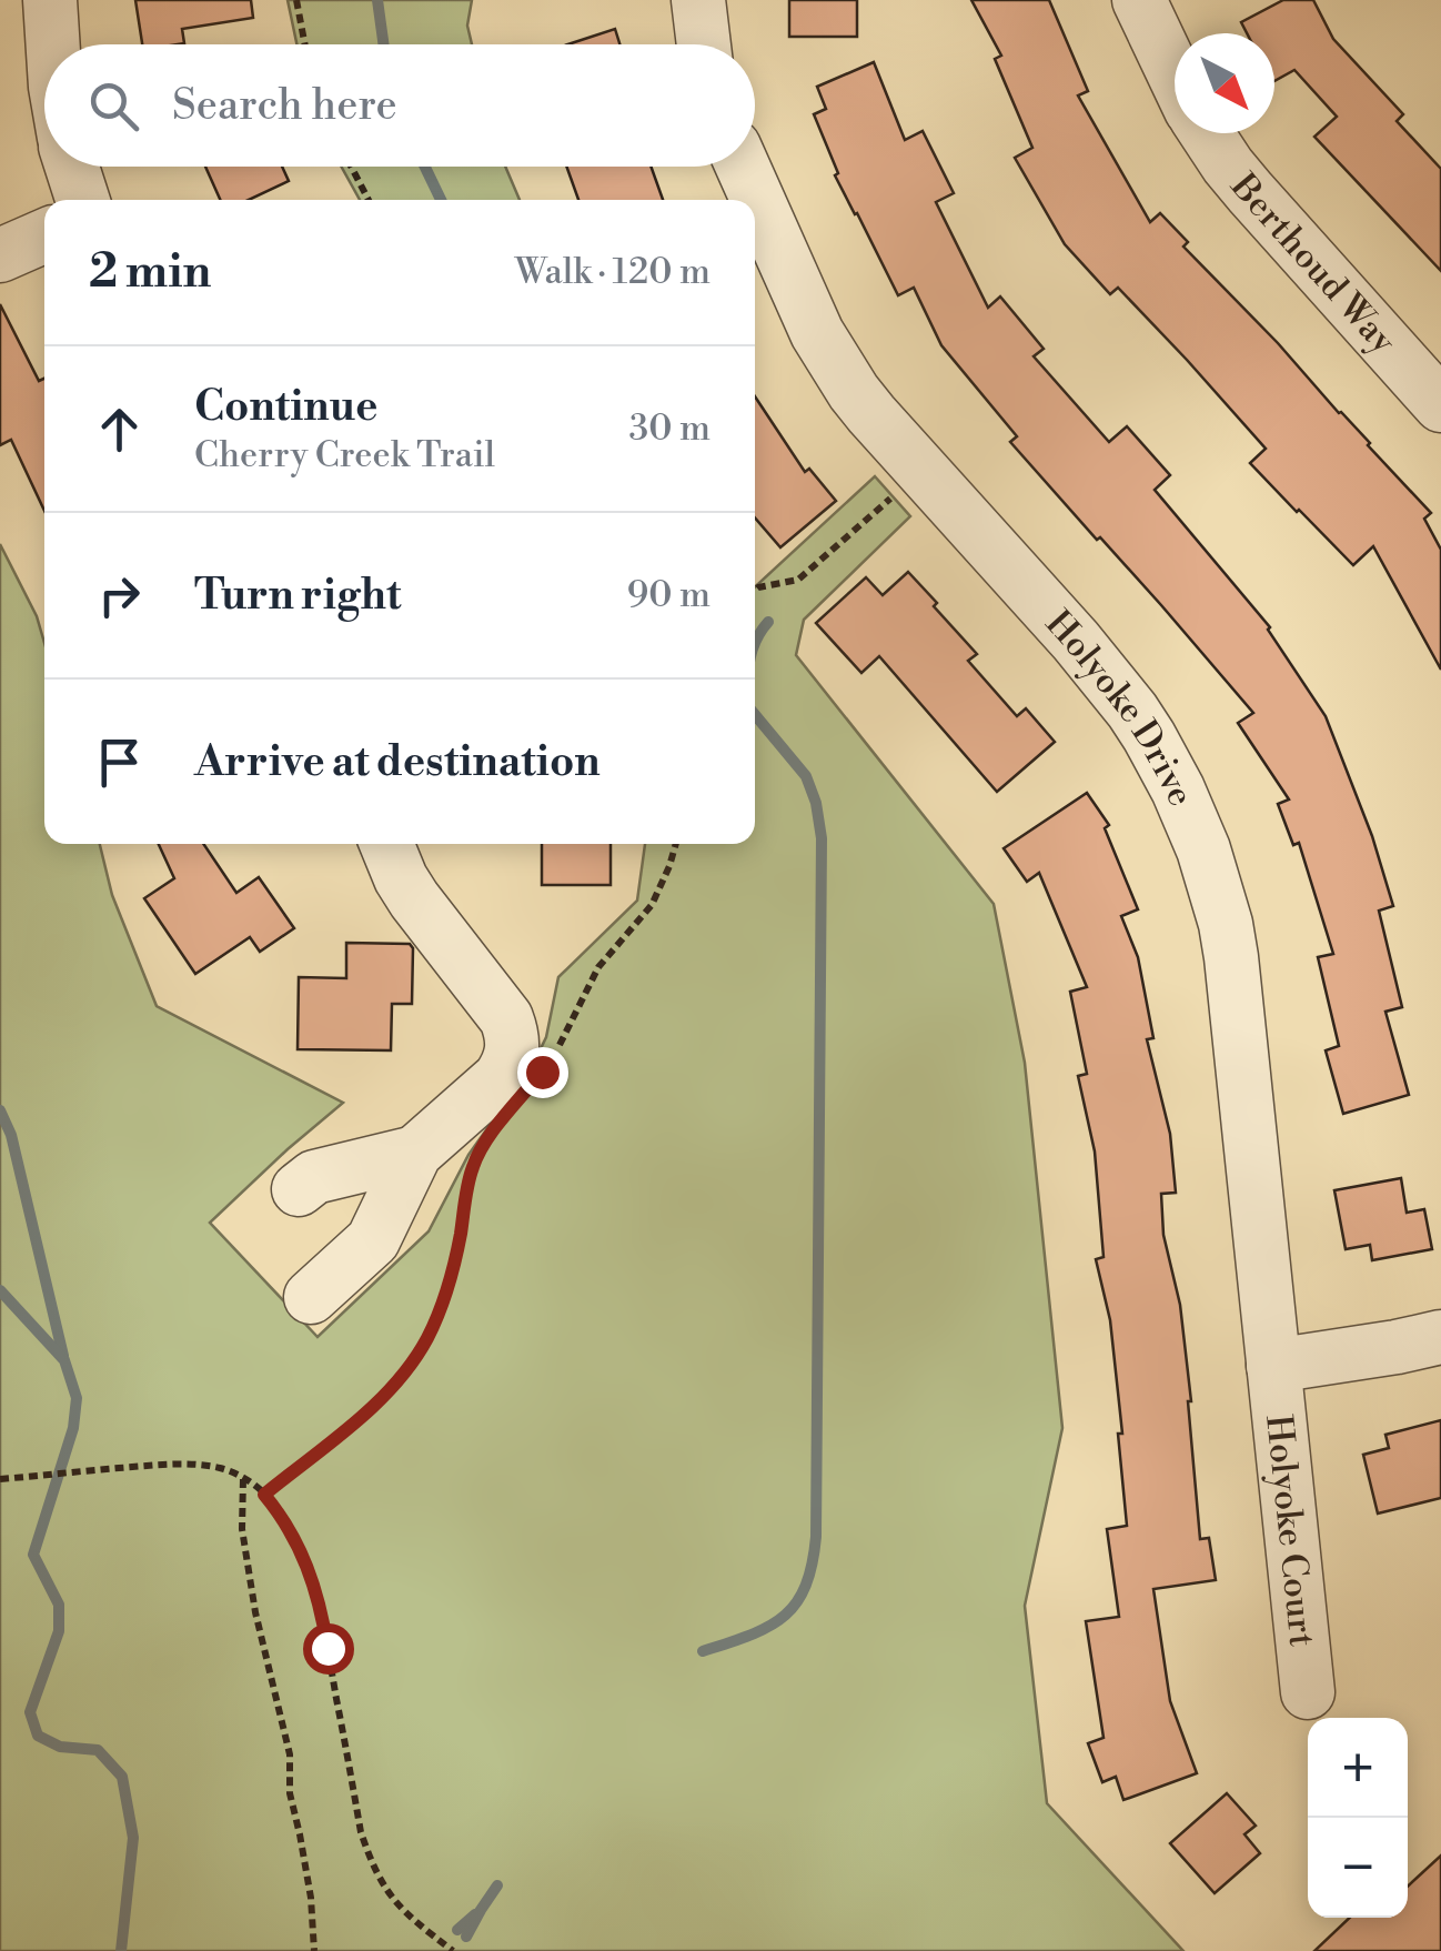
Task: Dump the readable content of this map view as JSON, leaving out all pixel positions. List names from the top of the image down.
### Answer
{
  "streets": {
    "street": ["Berthoud Way", "Holyoke Drive", "Holyoke Court"]
  },
  "crossings": [
    ["Holyoke Drive", "Holyoke Court"]
  ],
  "north": "bottom right",
  "page": {
    "search": "Search here",
    "heading": ["2 min", "Walk · 120 m"],
    "list": [
      ["Continue", "Cherry Creek Trail", "30 m"],
      ["Turn right", "90 m"],
      "Arrive at destination"
    ],
    "map_buttons": ["+", "−"]
  }
}
